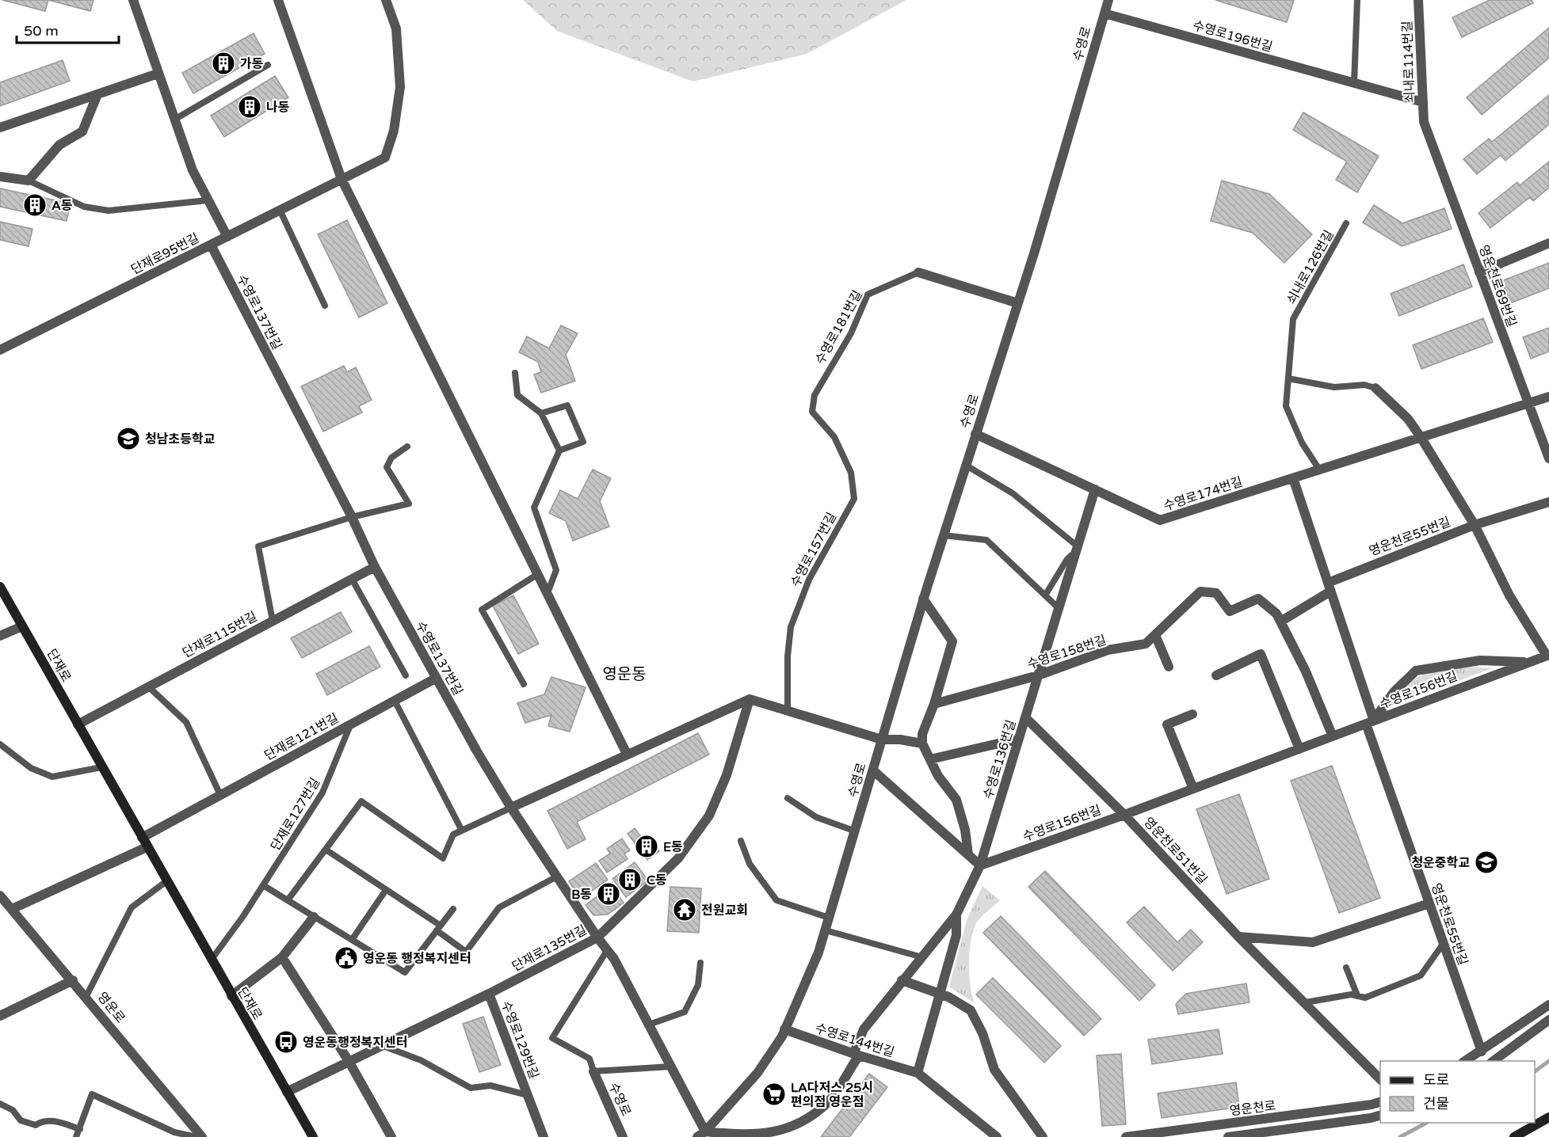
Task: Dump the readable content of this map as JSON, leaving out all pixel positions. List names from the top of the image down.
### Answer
{
  "streets": {
    "street": [
      "수영로196번길",
      "수영로",
      "쇠내로114번길",
      "단재로95번길",
      "영운천로69번길",
      "수영로137번길",
      "수영로181번길",
      "수영로174번길",
      "영운천로55번길",
      "단재로115번길",
      "수영로158번길",
      "단재로",
      "수영로156번길",
      "단재로121번길",
      "수영로136번길",
      "영운천로51번길",
      "단재로135번길",
      "영운로",
      "수영로129번길",
      "수영로144번길",
      "영운천로"
    ],
    "lane": ["쇠내로126번길", "수영로157번길", "단재로127번길"]
  },
  "crossings": [
    ["수영로196번길", "수영로"],
    ["수영로196번길", "쇠내로114번길"],
    ["수영로", "수영로137번길"],
    ["수영로", "수영로181번길"],
    ["수영로", "수영로174번길"],
    ["수영로", "수영로136번길"],
    ["수영로", "수영로144번길"],
    ["쇠내로114번길", "영운천로69번길"],
    ["단재로95번길", "수영로137번길"],
    ["쇠내로126번길", "수영로174번길"],
    ["영운천로69번길", "수영로174번길"],
    ["수영로137번길", "단재로115번길"],
    ["수영로137번길", "단재로121번길"],
    ["수영로137번길", "수영로136번길"],
    ["수영로137번길", "단재로135번길"],
    ["수영로181번길", "수영로157번길"],
    ["수영로174번길", "영운천로55번길"],
    ["수영로174번길", "수영로136번길"],
    ["영운천로55번길", "수영로156번길"],
    ["단재로115번길", "단재로"],
    ["수영로158번길", "수영로136번길"],
    ["단재로", "단재로121번길"],
    ["단재로", "단재로127번길"],
    ["단재로", "단재로135번길"],
    ["수영로156번길", "수영로136번길"],
    ["수영로156번길", "영운천로51번길"],
    ["단재로121번길", "단재로127번길"],
    ["수영로136번길", "영운천로51번길"],
    ["수영로136번길", "수영로144번길"],
    ["단재로135번길", "수영로129번길"]
  ],
  "districts": ["영운동"],
  "places": {
    "building": [
      "가동",
      "나동",
      "A동",
      "E동",
      "C동",
      "B동"
    ],
    "school or university": ["청남초등학교", "청운중학교"],
    "temple": ["전원교회"],
    "public building": ["영운동 행정복지센터"],
    "bus stop": ["영운동행정복지센터"],
    "supermarket": ["LA다저스 25시 편의점 영운점"]
  },
  "legend": ["도로", "건물"],
  "scale_bar": "50 m"
}
